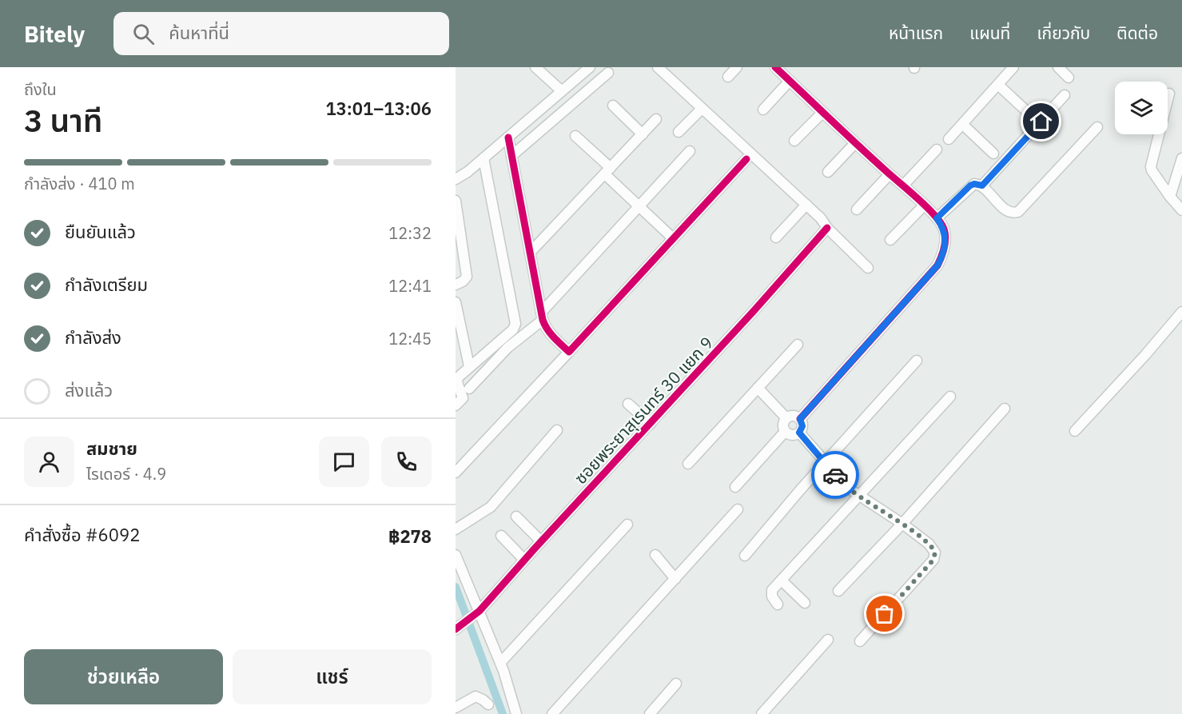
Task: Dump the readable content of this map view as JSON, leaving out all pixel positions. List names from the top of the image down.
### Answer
{
  "streets": {
    "street": ["ซอยพระยาสุเรนทร์ 30 แยก 9"]
  },
  "page": {
    "header": "Bitely",
    "search": "ค้นหาที่นี่",
    "nav": [
      "หน้าแรก",
      "แผนที่",
      "เกี่ยวกับ",
      "ติดต่อ"
    ],
    "heading": ["3 นาที", "ถึงใน", "13:01–13:06"],
    "panel": [
      "สมชาย",
      "ไรเดอร์ · 4.9",
      "คำสั่งซื้อ #6092",
      "฿278"
    ],
    "bar": "กำลังส่ง · 410 m",
    "list": [
      ["ยืนยันแล้ว", "12:32"],
      ["กำลังเตรียม", "12:41"],
      ["กำลังส่ง", "12:45"],
      "ส่งแล้ว"
    ],
    "buttons": ["ช่วยเหลือ", "แชร์"]
  }
}
